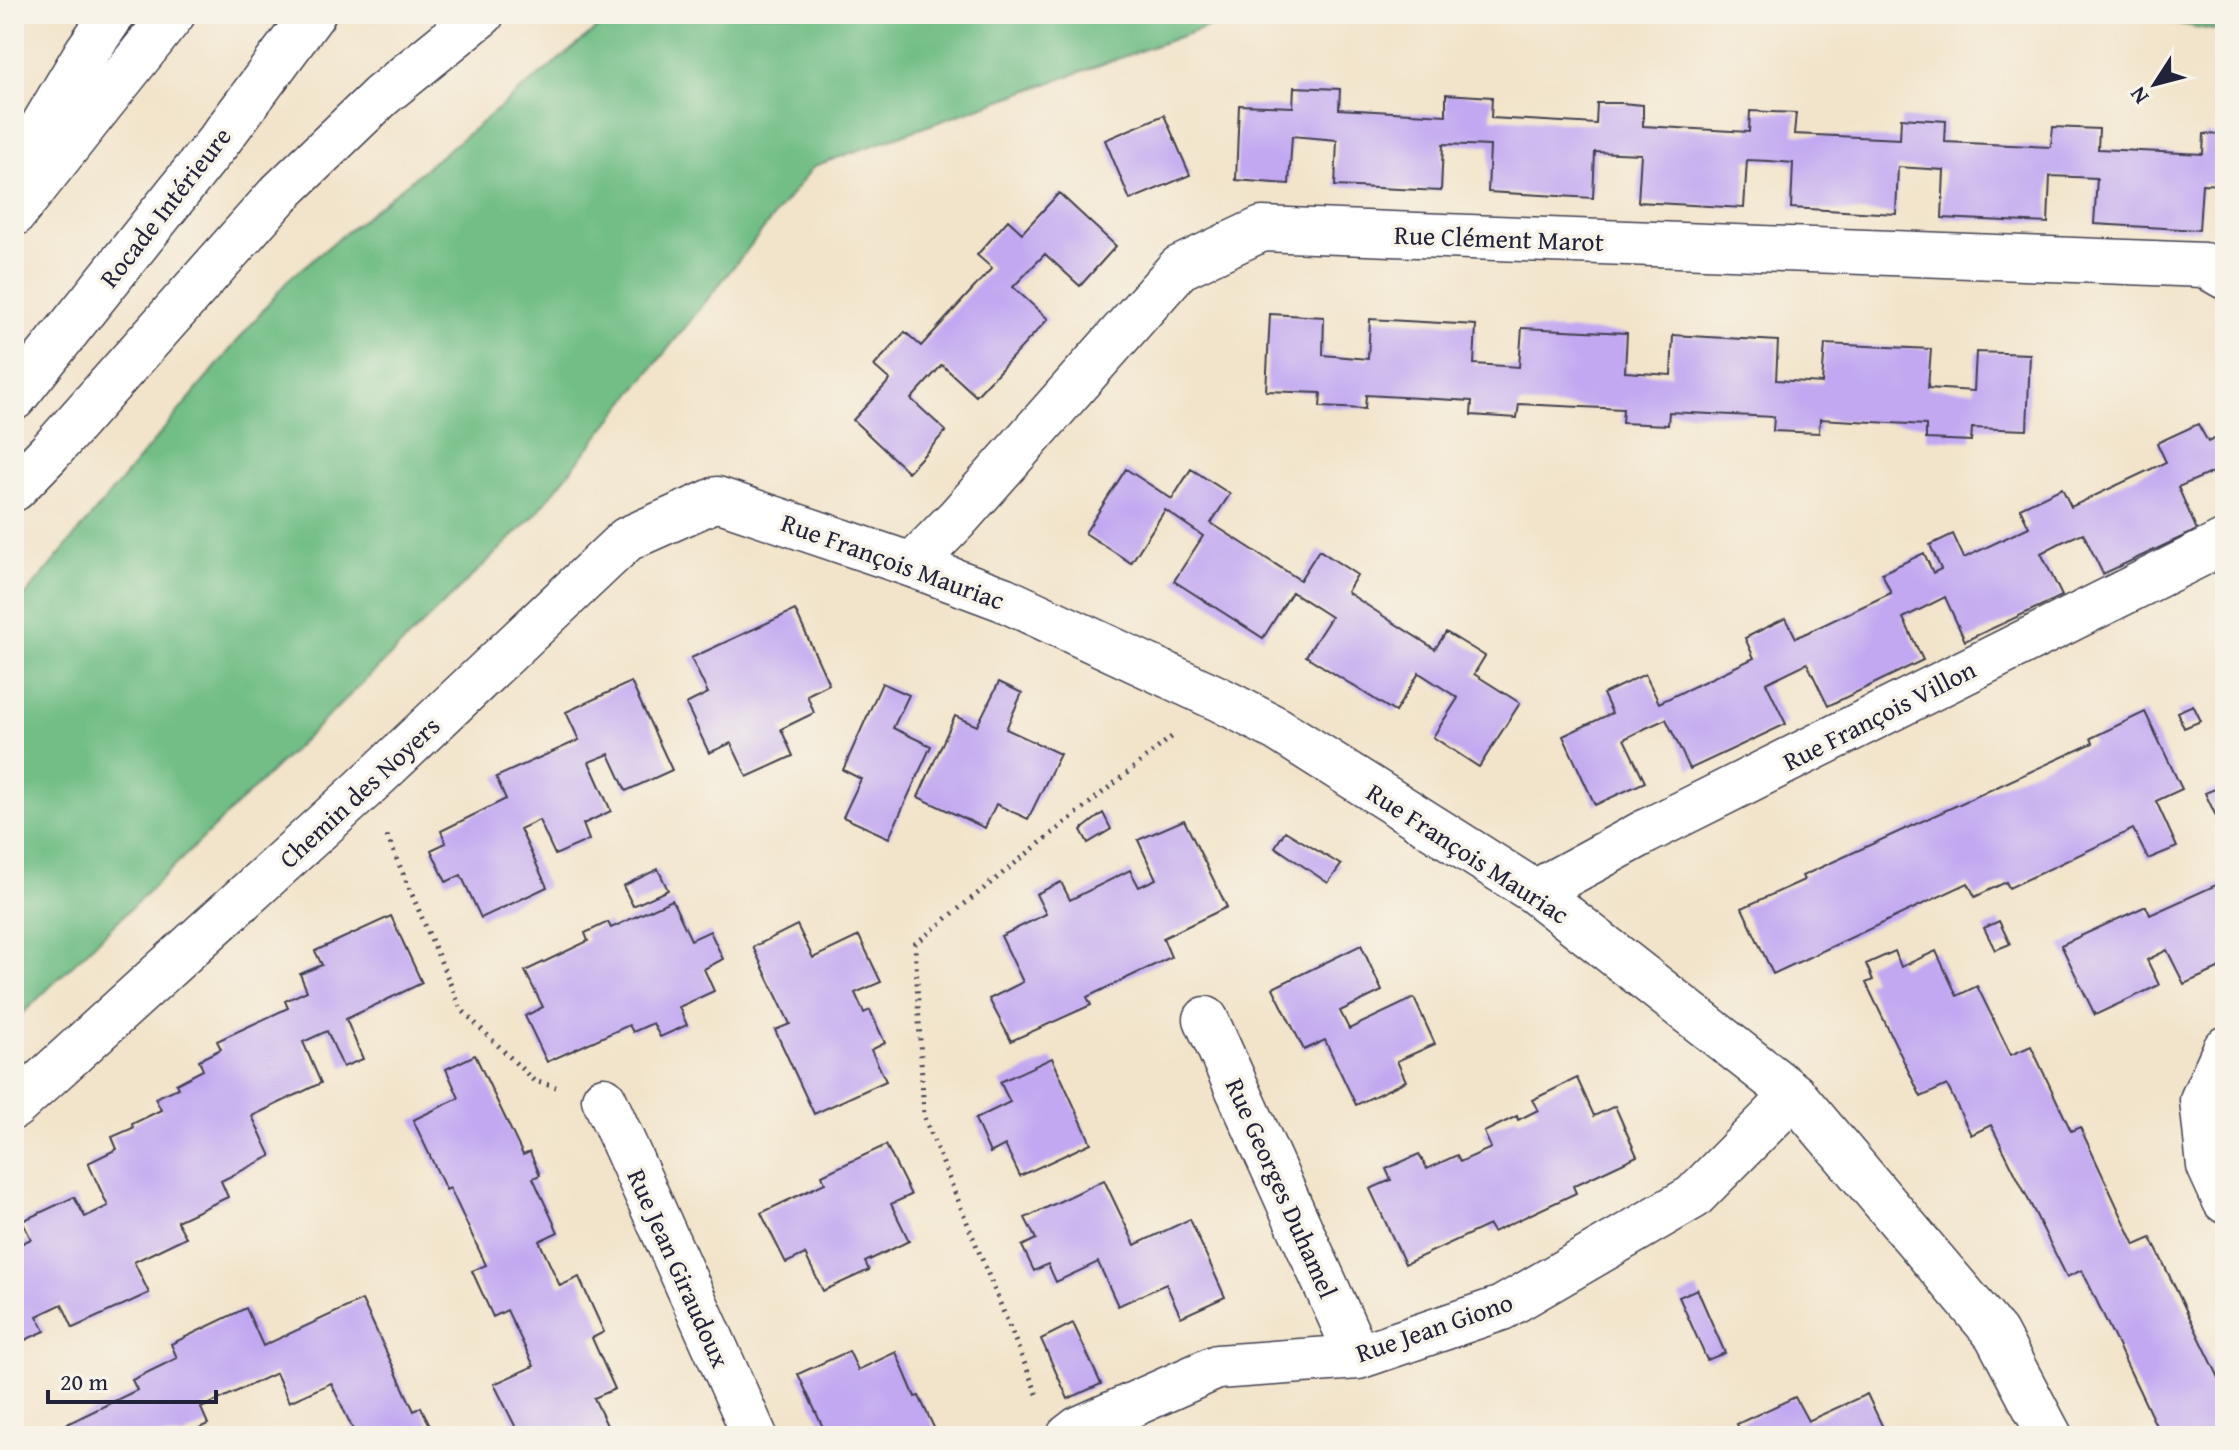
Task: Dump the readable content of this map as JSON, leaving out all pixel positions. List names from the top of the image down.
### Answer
{
  "streets": {
    "main road": [
      "Rocade Intérieure",
      "Rue Clément Marot",
      "Rue François Mauriac",
      "Rue François Villon",
      "Chemin des Noyers",
      "Rue Georges Duhamel",
      "Rue Jean Giraudoux",
      "Rue Jean Giono"
    ]
  },
  "crossings": [
    ["Rue Clément Marot", "Rue François Mauriac"],
    ["Rue François Mauriac", "Rue François Villon"],
    ["Rue François Mauriac", "Chemin des Noyers"],
    ["Rue François Mauriac", "Rue Jean Giono"],
    ["Rue Georges Duhamel", "Rue Jean Giono"]
  ],
  "scale_bar": "20 m",
  "north": "bottom left"
}
